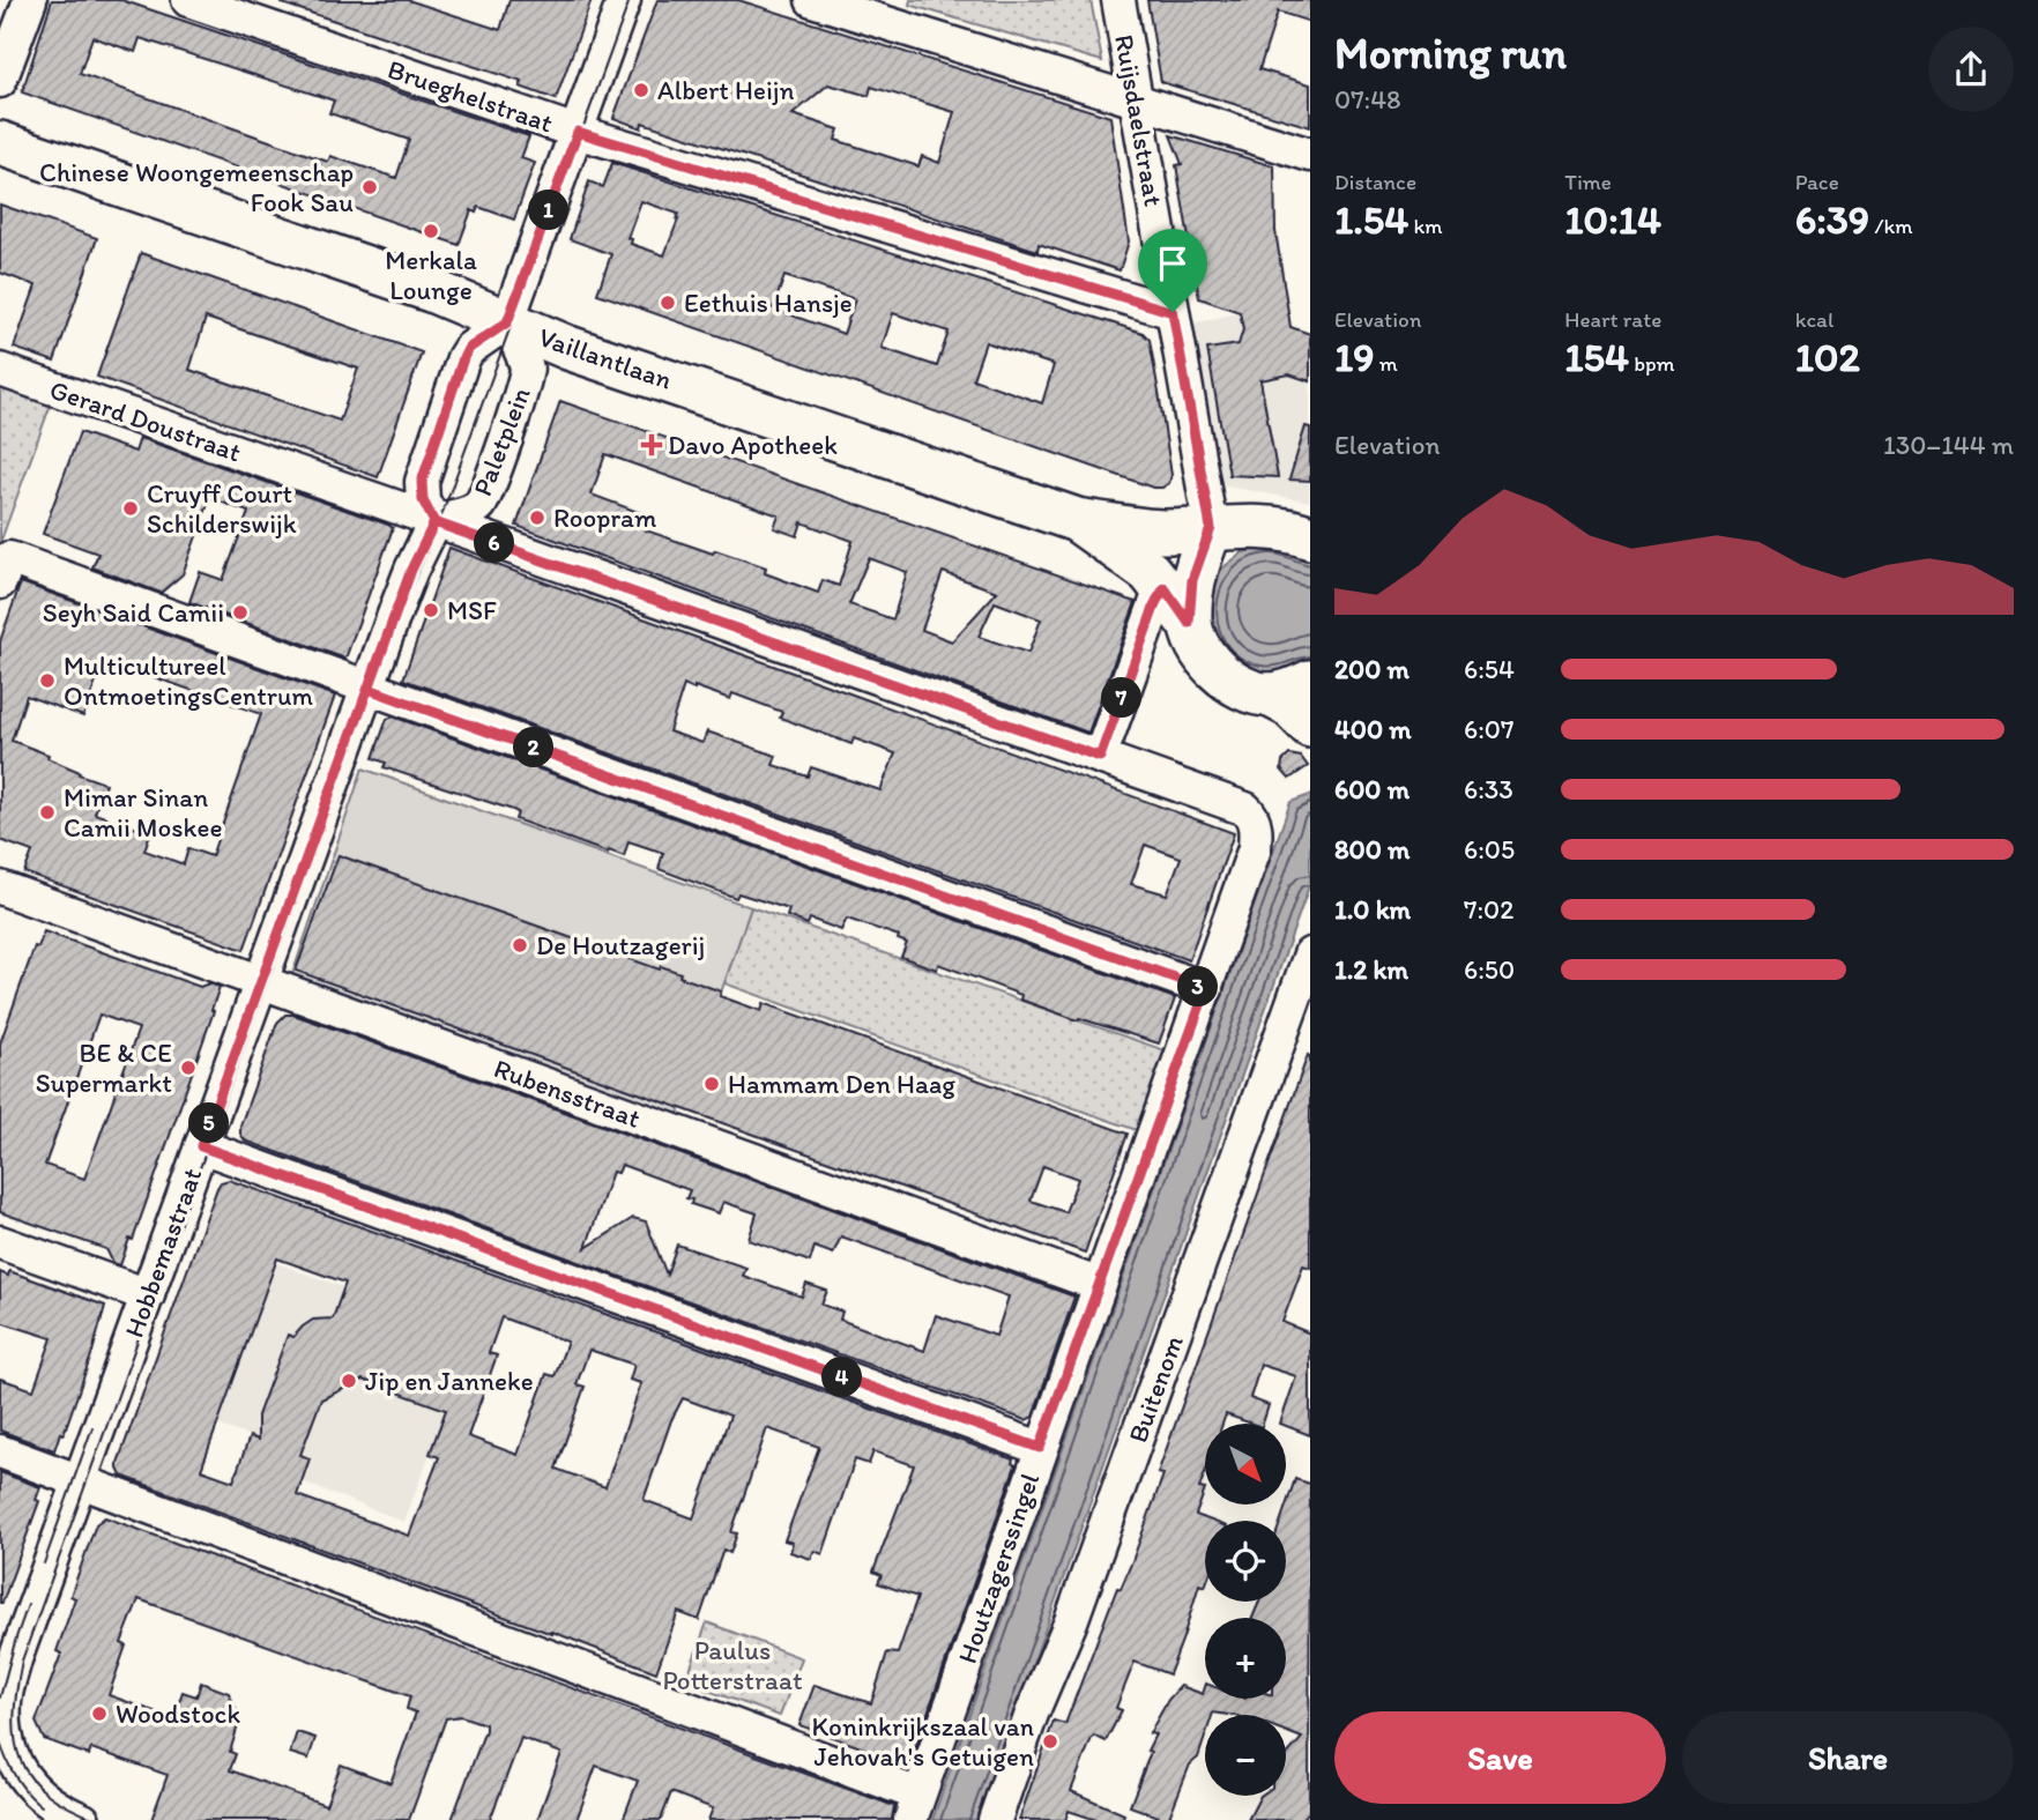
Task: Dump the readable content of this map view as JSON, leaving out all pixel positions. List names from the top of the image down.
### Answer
{
  "streets": {
    "main road": ["Vaillantlaan"],
    "street": [
      "Brueghelstraat",
      "Ruijsdaelstraat",
      "Gerard Doustraat",
      "Paletplein",
      "Rubensstraat",
      "Hobbemastraat",
      "Buitenom",
      "Houtzagerssingel"
    ]
  },
  "crossings": [
    ["Brueghelstraat", "Ruijsdaelstraat"],
    ["Ruijsdaelstraat", "Vaillantlaan"],
    ["Vaillantlaan", "Paletplein"],
    ["Gerard Doustraat", "Paletplein"],
    ["Gerard Doustraat", "Hobbemastraat"],
    ["Gerard Doustraat", "Houtzagerssingel"],
    ["Paletplein", "Hobbemastraat"],
    ["Rubensstraat", "Hobbemastraat"],
    ["Rubensstraat", "Houtzagerssingel"]
  ],
  "parks": ["Paulus Potterstraat"],
  "places": {
    "other": [
      "Albert Heijn",
      "Chinese Woongemeenschap Fook Sau",
      "Merkala Lounge",
      "Eethuis Hansje",
      "Cruyff Court Schilderswijk",
      "Roopram",
      "MSF",
      "Seyh Said Camii",
      "Multicultureel OntmoetingsCentrum",
      "Mimar Sinan Camii Moskee",
      "De Houtzagerij",
      "BE & CE Supermarkt",
      "Hammam Den Haag",
      "Jip en Janneke",
      "Woodstock",
      "Koninkrijkszaal van Jehovah's Getuigen"
    ],
    "health": ["Davo Apotheek"]
  },
  "north": "bottom right",
  "page": {
    "heading": ["Morning run", "07:48"],
    "stats": [
      ["Distance", "1.54 km"],
      ["Time", "10:14"],
      ["Pace", "6:39 /km"],
      ["Elevation", "19 m"],
      ["Heart rate", "154 bpm"],
      ["kcal", "102"]
    ],
    "pins": [
      "1",
      "6",
      "7",
      "2",
      "3",
      "5",
      "4"
    ],
    "chart": ["Elevation", "130–144 m"],
    "list": [
      {
        "name": "200 m",
        "note": "6:54"
      },
      {
        "name": "400 m",
        "note": "6:07"
      },
      {
        "name": "600 m",
        "note": "6:33"
      },
      {
        "name": "800 m",
        "note": "6:05"
      },
      {
        "name": "1.0 km",
        "note": "7:02"
      },
      {
        "name": "1.2 km",
        "note": "6:50"
      }
    ],
    "map_buttons": ["+", "−"],
    "buttons": ["Save", "Share"]
  }
}
